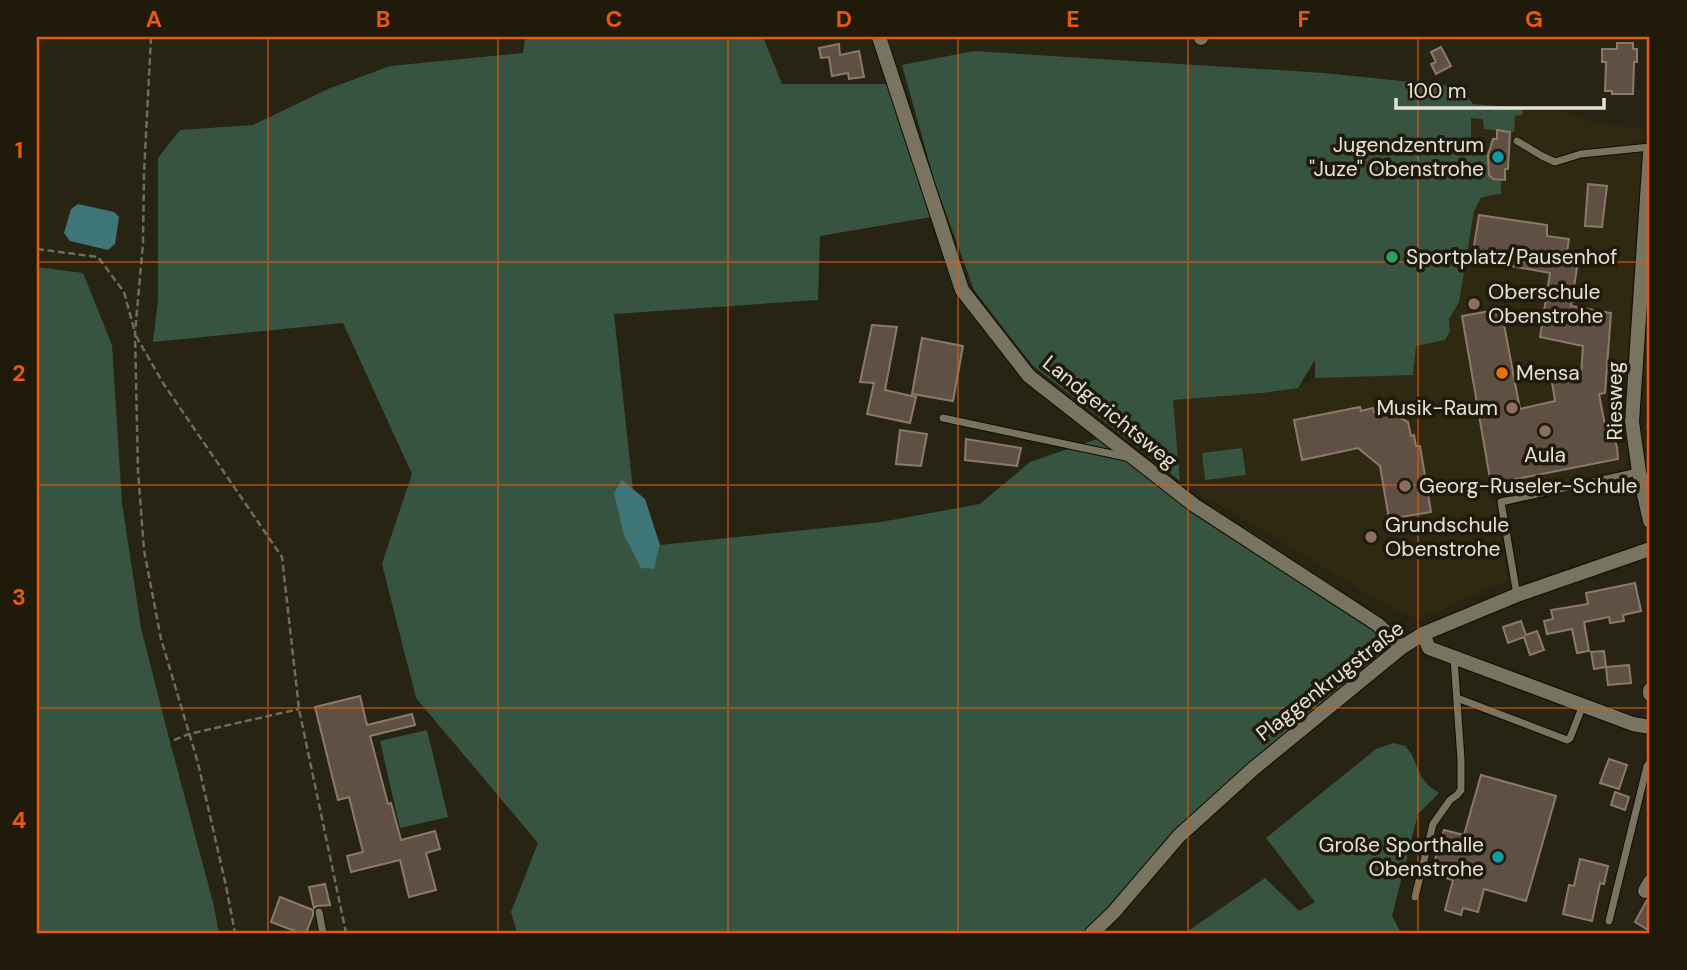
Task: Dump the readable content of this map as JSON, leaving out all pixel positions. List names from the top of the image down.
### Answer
{
  "streets": {
    "street": ["Riesweg", "Landgerichtsweg", "Plaggenkrugstraße"]
  },
  "crossings": [
    ["Landgerichtsweg", "Plaggenkrugstraße"]
  ],
  "places": [
    "Jugendzentrum \"Juze\" Obenstrohe",
    "Sportplatz/Pausenhof",
    "Oberschule Obenstrohe",
    "Mensa",
    "Musik-Raum",
    "Aula",
    "Georg-Ruseler-Schule",
    "Grundschule Obenstrohe",
    "Große Sporthalle Obenstrohe"
  ],
  "scale_bar": "100 m",
  "grid": {
    "columns": [
      "A",
      "B",
      "C",
      "D",
      "E",
      "F",
      "G"
    ],
    "rows": [
      "1",
      "2",
      "3",
      "4"
    ]
  }
}
